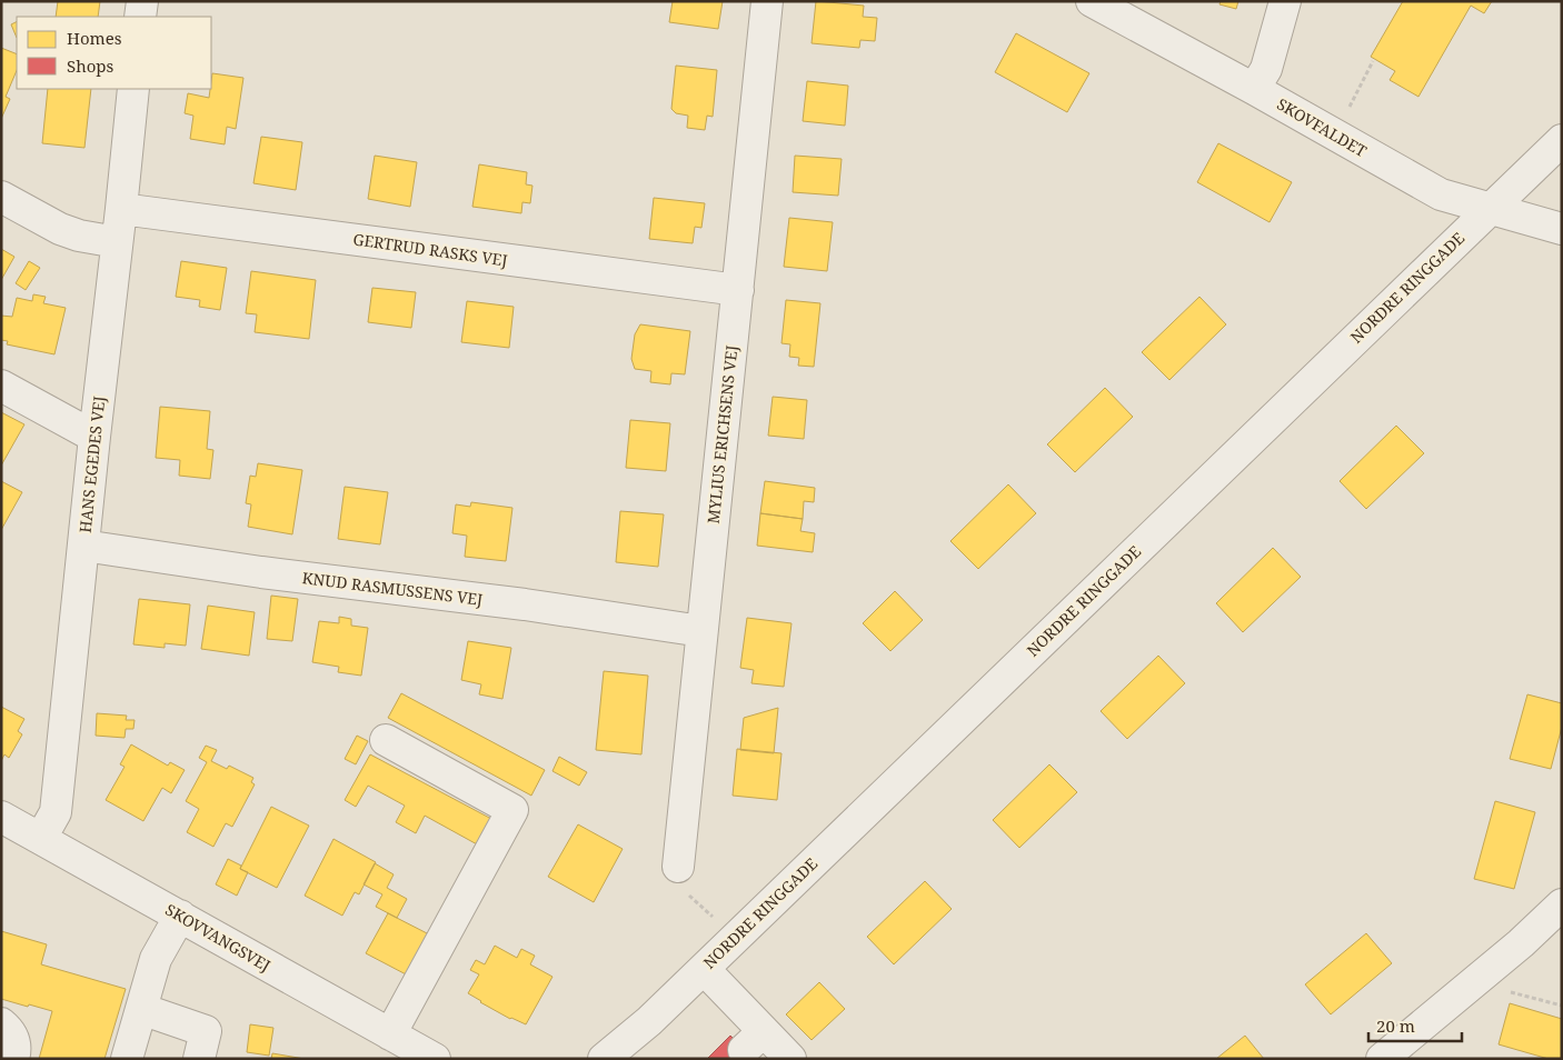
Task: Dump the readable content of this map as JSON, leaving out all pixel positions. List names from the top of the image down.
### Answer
{
  "streets": {
    "street": [
      "SKOVFALDET",
      "GERTRUD RASKS VEJ",
      "NORDRE RINGGADE",
      "MYLIUS ERICHSENS VEJ",
      "HANS EGEDES VEJ",
      "KNUD RASMUSSENS VEJ",
      "SKOVVANGSVEJ"
    ]
  },
  "crossings": [
    ["SKOVFALDET", "NORDRE RINGGADE"],
    ["GERTRUD RASKS VEJ", "MYLIUS ERICHSENS VEJ"],
    ["GERTRUD RASKS VEJ", "HANS EGEDES VEJ"],
    ["MYLIUS ERICHSENS VEJ", "KNUD RASMUSSENS VEJ"],
    ["HANS EGEDES VEJ", "KNUD RASMUSSENS VEJ"],
    ["HANS EGEDES VEJ", "SKOVVANGSVEJ"]
  ],
  "legend": ["Homes", "Shops"],
  "scale_bar": "20 m"
}
